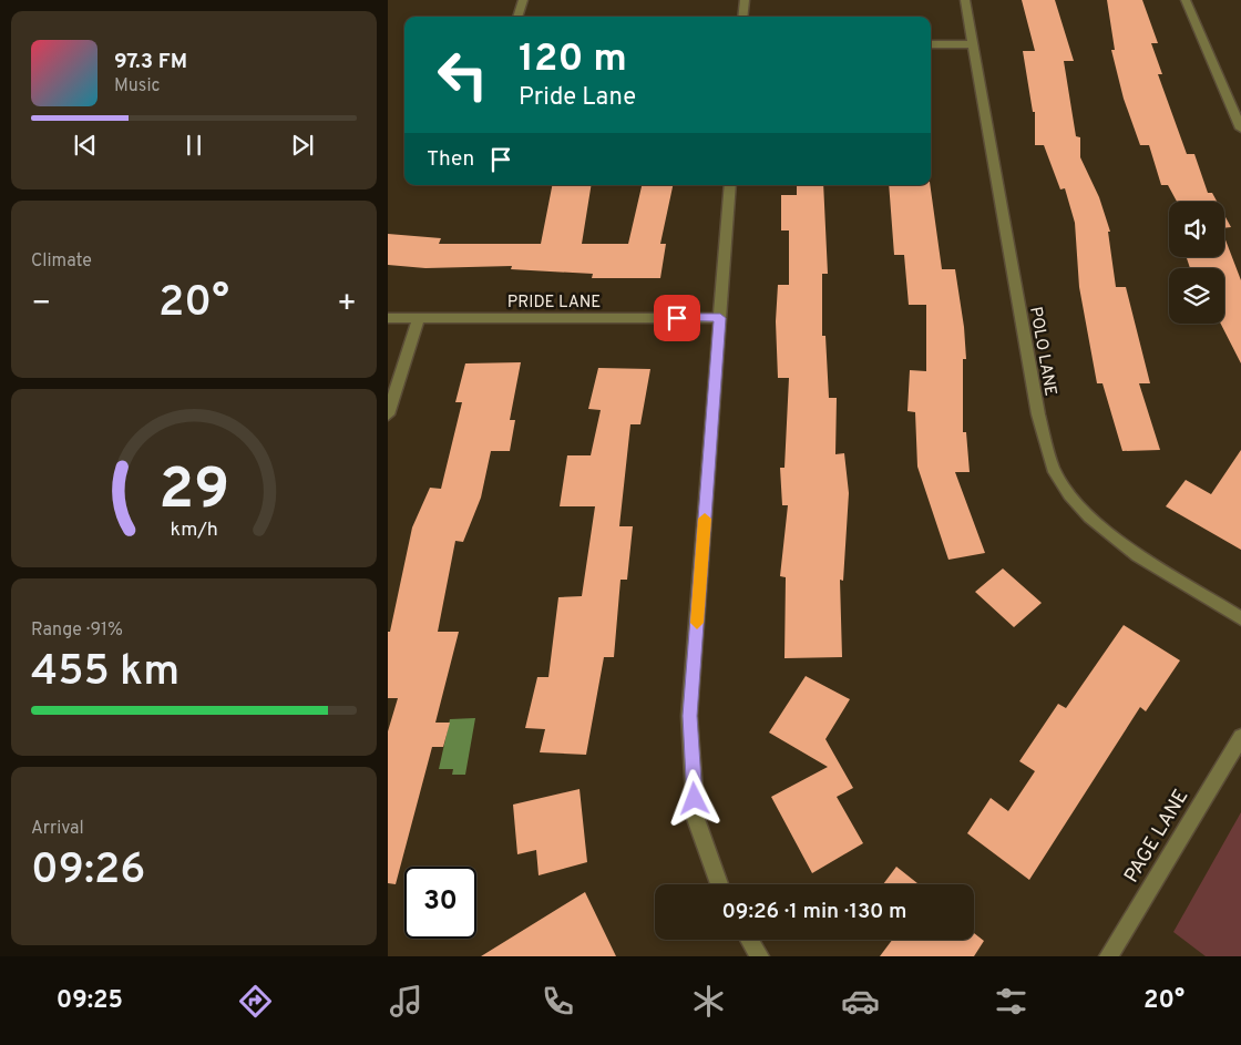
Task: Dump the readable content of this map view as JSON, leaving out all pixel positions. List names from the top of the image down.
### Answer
{
  "streets": {
    "street": ["PRIDE LANE", "POLO LANE", "PAGE LANE"]
  },
  "page": {
    "turn": ["120 m", "Pride Lane"],
    "song": ["97.3 FM", "Music"],
    "then": "Then",
    "tile": [
      "Climate",
      ["Range · 91%", "455 km"],
      ["Arrival", "09:26"]
    ],
    "heat": ["−", "20°", "+"],
    "limit": "30",
    "trip": "09:26 · 1 min · 130 m",
    "tabs": ["09:25", "20°"],
    "gauge": ["29", "km/h"]
  }
}
